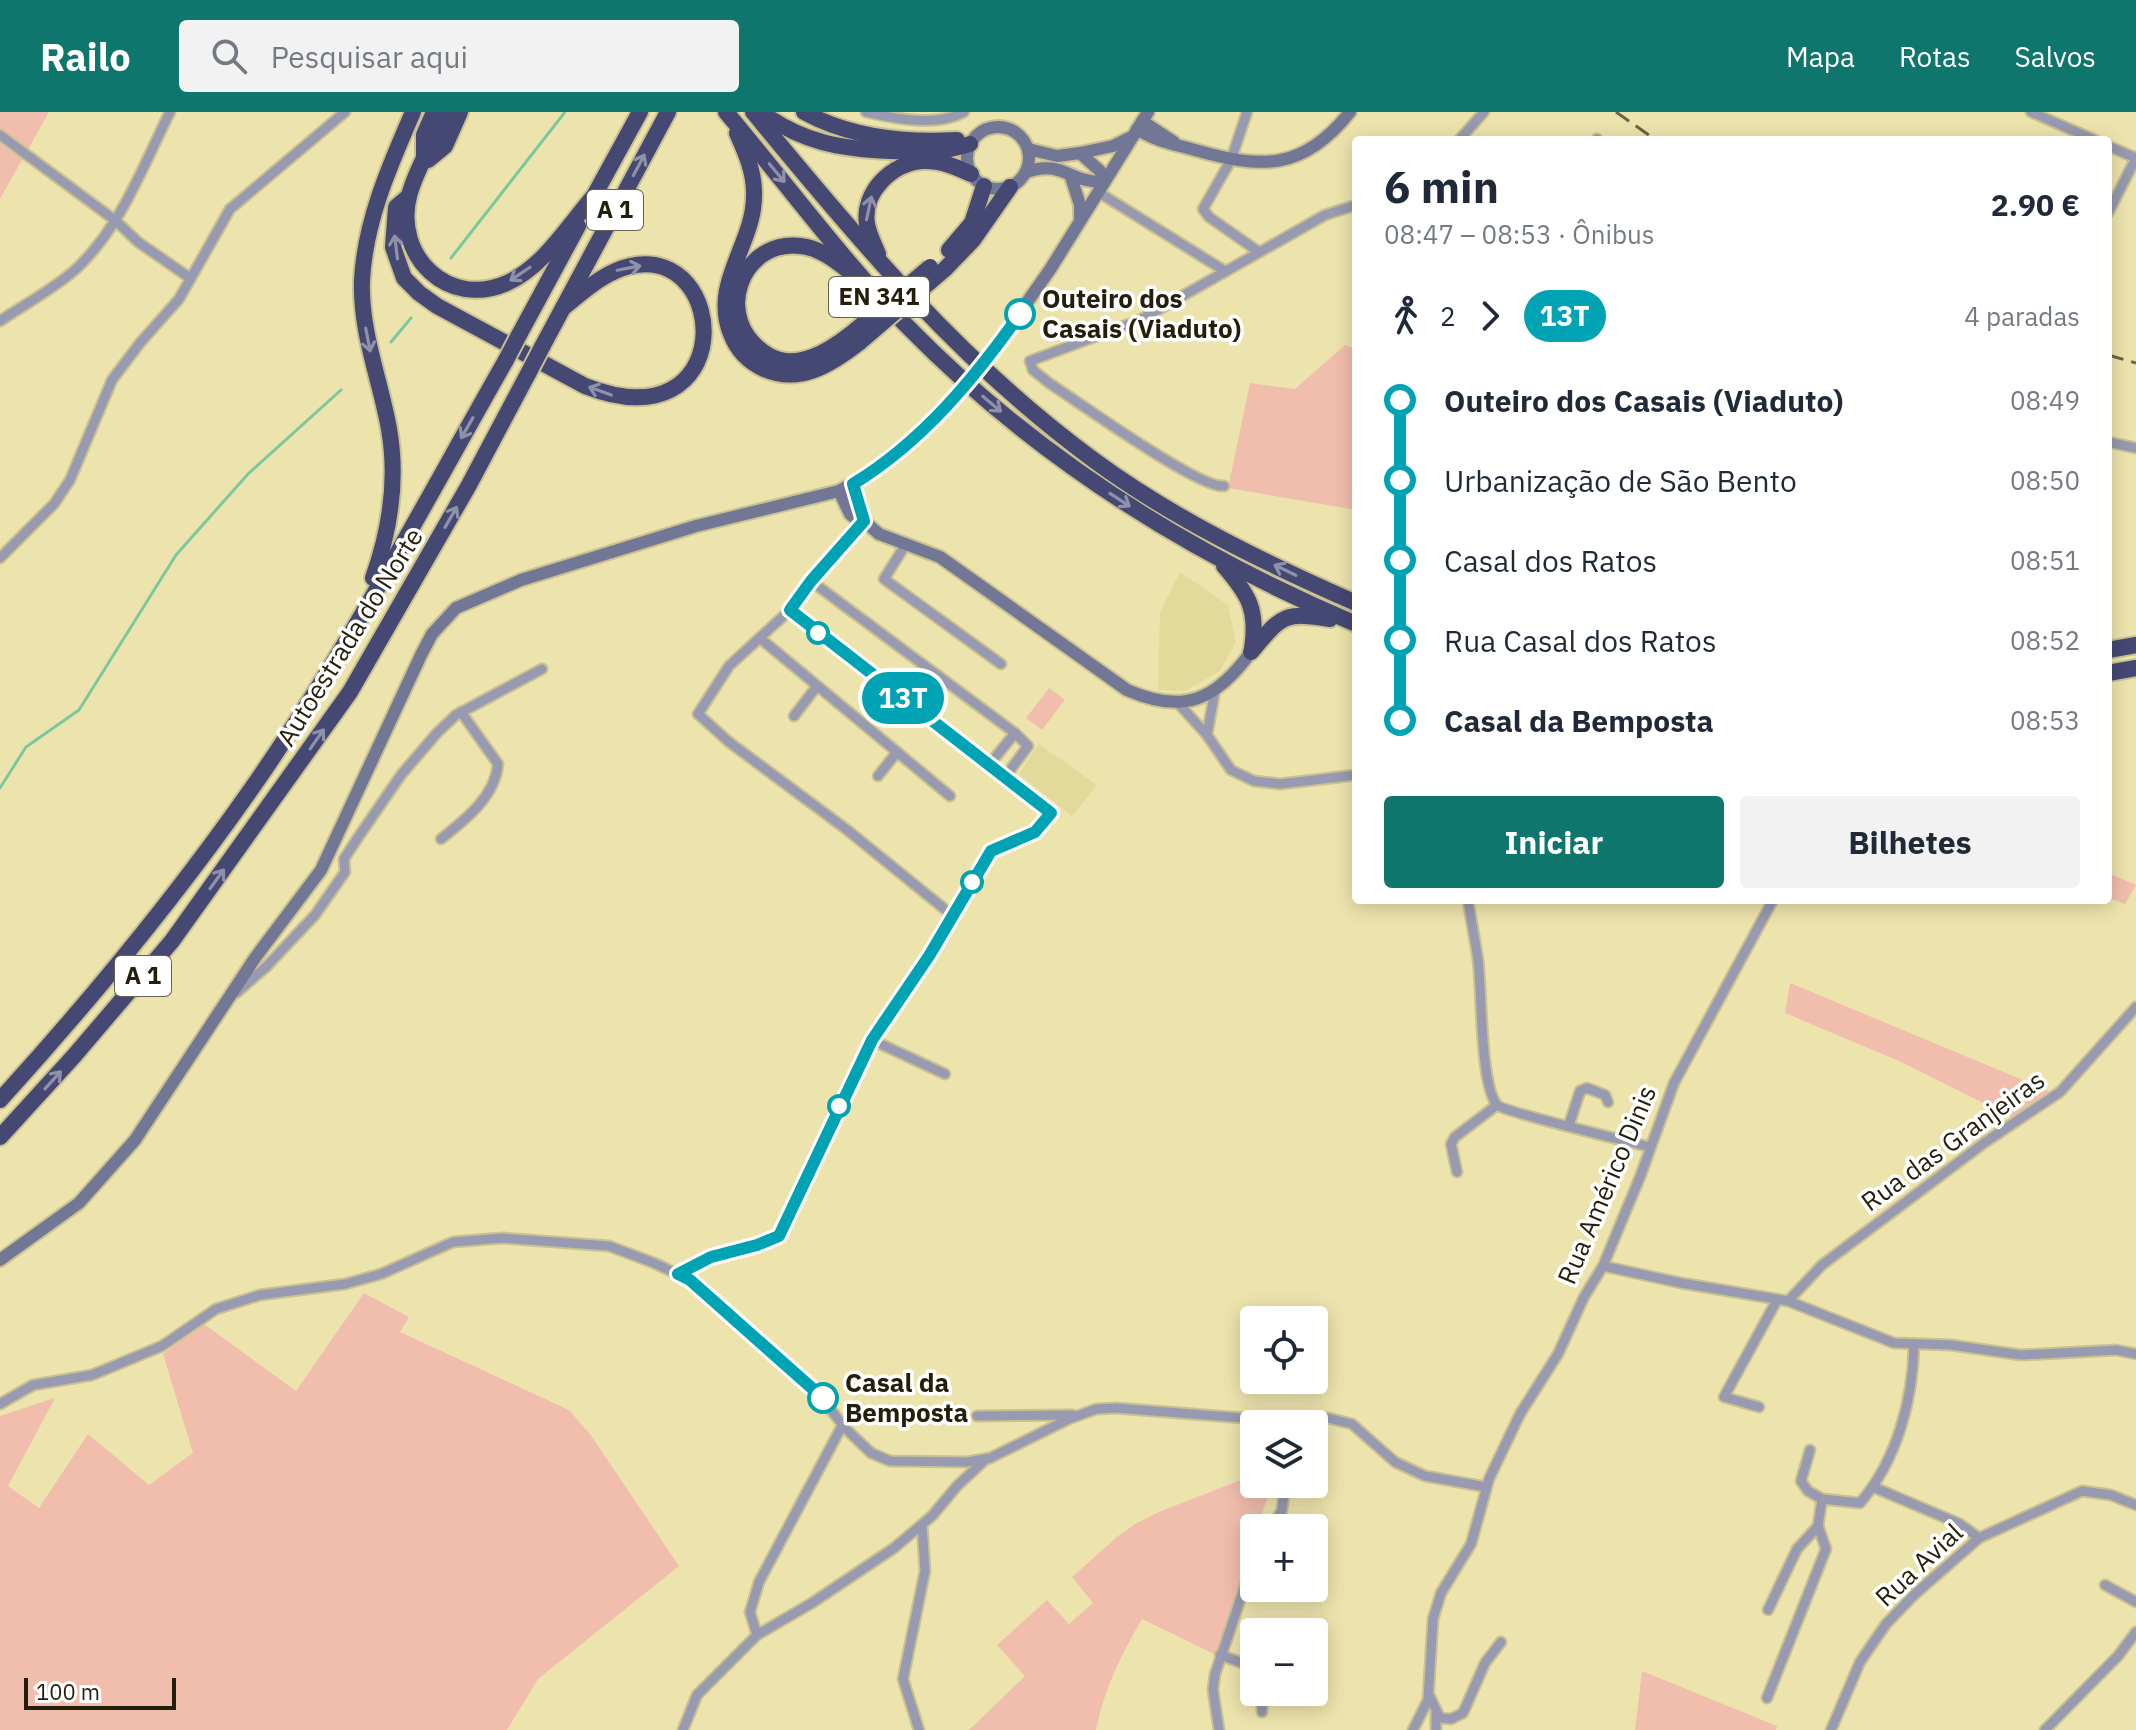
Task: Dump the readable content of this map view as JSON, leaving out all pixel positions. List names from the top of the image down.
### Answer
{
  "streets": {
    "highway": ["A 1", "EN 341", "Autoestrada do Norte"],
    "street": ["Rua das Granjeiras", "Rua Américo Dinis", "Rua Avial"]
  },
  "places": ["Outeiro dos Casais (Viaduto)", "Casal da Bemposta"],
  "lines": ["bus line 13T"],
  "scale_bar": "100 m",
  "page": {
    "header": "Railo",
    "search": "Pesquisar aqui",
    "nav": ["Mapa", "Rotas", "Salvos"],
    "on_map": "13T",
    "heading": ["6 min", "08:47 – 08:53 · Ônibus", "2.90 €"],
    "legs": ["2", "13T", "4 paradas"],
    "list": [
      {
        "name": "Outeiro dos Casais (Viaduto)",
        "value": "08:49"
      },
      {
        "name": "Urbanização de São Bento",
        "value": "08:50"
      },
      {
        "name": "Casal dos Ratos",
        "value": "08:51"
      },
      {
        "name": "Rua Casal dos Ratos",
        "value": "08:52"
      },
      {
        "name": "Casal da Bemposta",
        "value": "08:53"
      }
    ],
    "buttons": ["Iniciar", "Bilhetes"],
    "map_buttons": ["+", "−"],
    "scale": "100 m"
  }
}
